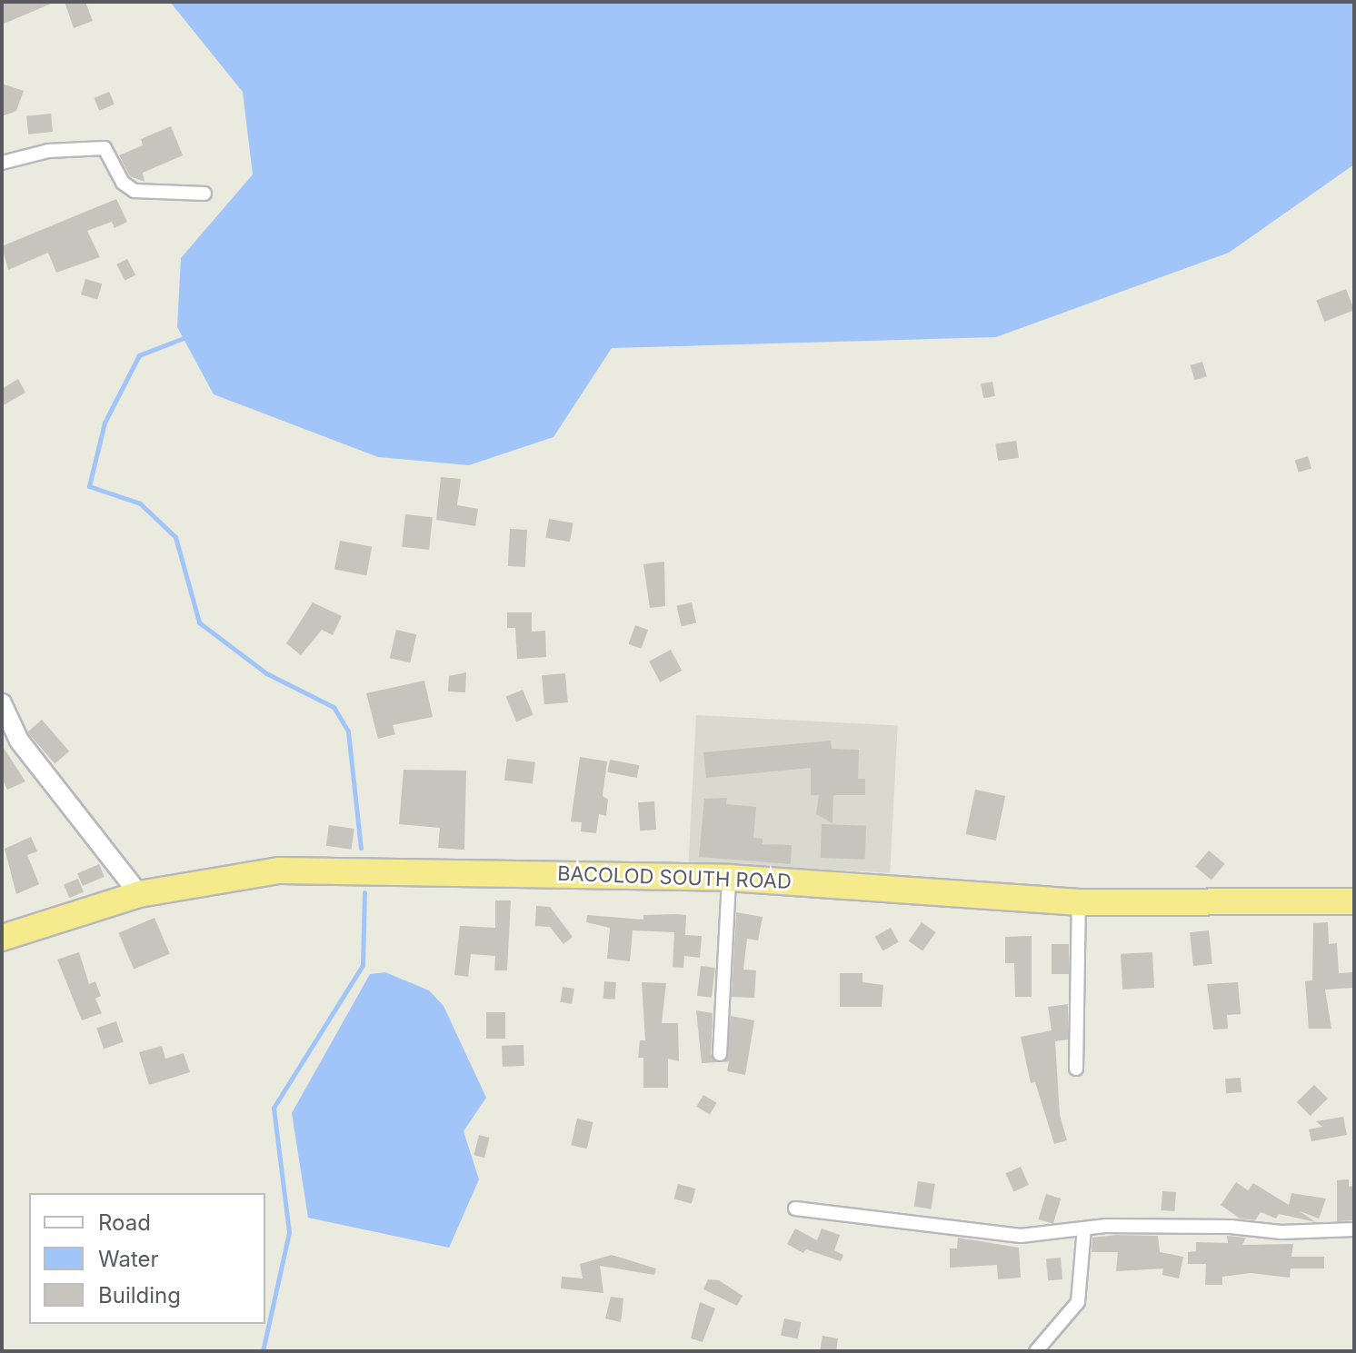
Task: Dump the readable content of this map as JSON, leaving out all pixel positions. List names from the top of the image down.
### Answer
{
  "streets": {
    "highway": ["BACOLOD SOUTH ROAD"]
  },
  "legend": ["Road", "Water", "Building"]
}
